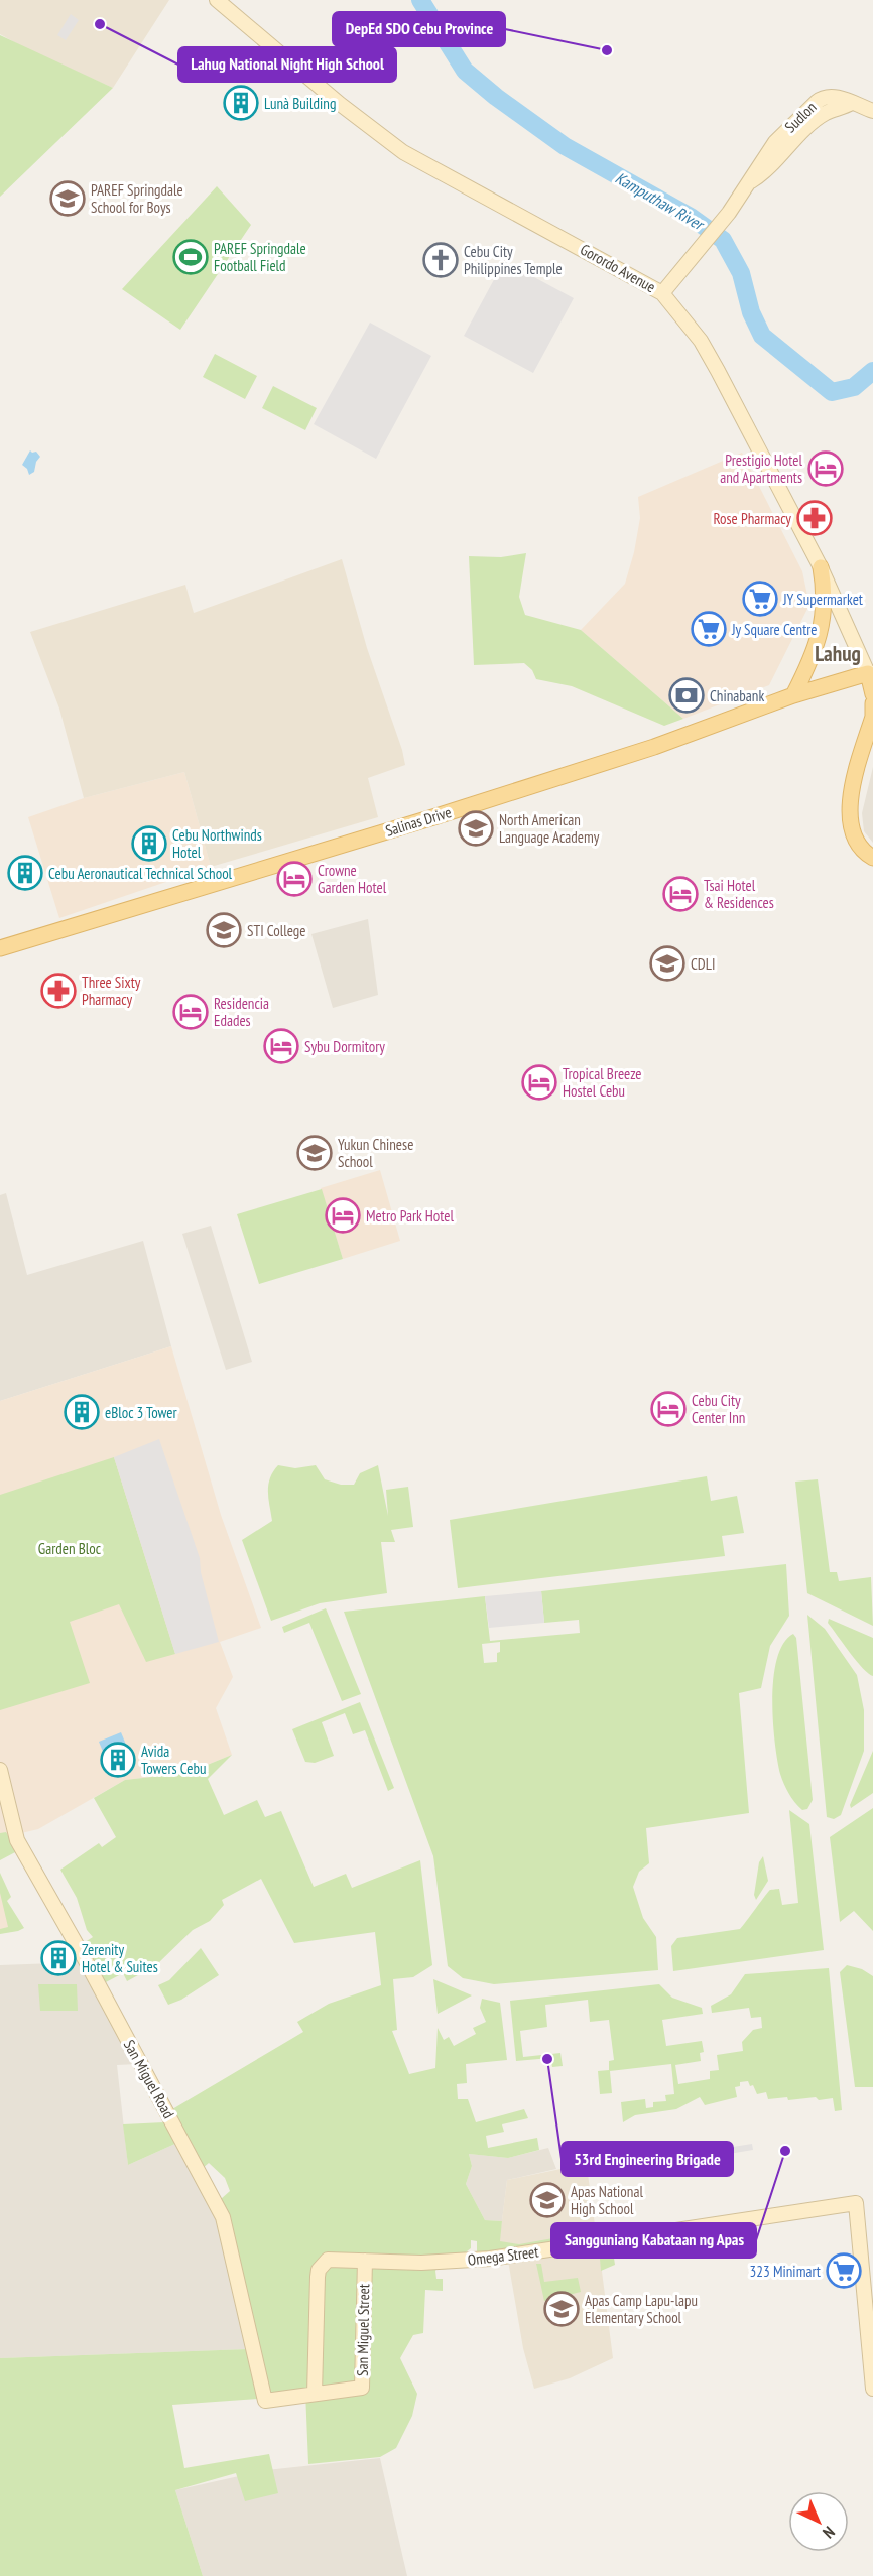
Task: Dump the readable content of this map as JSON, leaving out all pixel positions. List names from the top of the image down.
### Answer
{
  "streets": {
    "main road": ["Salinas Drive"],
    "street": [
      "Sudlon",
      "Gorordo Avenue",
      "San Miguel Road",
      "Omega Street",
      "San Miguel Street"
    ]
  },
  "crossings": [
    ["Sudlon", "Gorordo Avenue"],
    ["Gorordo Avenue", "Salinas Drive"],
    ["San Miguel Road", "San Miguel Street"],
    ["Omega Street", "San Miguel Street"]
  ],
  "districts": ["Lahug"],
  "water": ["Kamputhaw River"],
  "parks": ["Garden Bloc"],
  "places": {
    "other": [
      "Lahug National Night High School",
      "DepEd SDO Cebu Province",
      "53rd Engineering Brigade",
      "Sangguniang Kabataan ng Apas"
    ],
    "building": [
      "Lunà Building",
      "Cebu Northwinds Hotel",
      "Cebu Aeronautical Technical School",
      "eBloc 3 Tower",
      "Avida Towers Cebu",
      "Zerenity Hotel & Suites"
    ],
    "school or university": [
      "PAREF Springdale School for Boys",
      "North American Language Academy",
      "STI College",
      "CDLI",
      "Yukun Chinese School",
      "Apas National High School",
      "Apas Camp Lapu-lapu Elementary School"
    ],
    "sports": ["PAREF Springdale Football Field"],
    "church": ["Cebu City Philippines Temple"],
    "hotel": [
      "Prestigio Hotel and Apartments",
      "Crowne Garden Hotel",
      "Tsai Hotel & Residences",
      "Residencia Edades",
      "Sybu Dormitory",
      "Tropical Breeze Hostel Cebu",
      "Metro Park Hotel",
      "Cebu City Center Inn"
    ],
    "pharmacy": ["Rose Pharmacy", "Three Sixty Pharmacy"],
    "supermarket": ["JY Supermarket", "Jy Square Centre", "323 Minimart"],
    "bank": ["Chinabank"]
  },
  "north": "bottom right"
}
